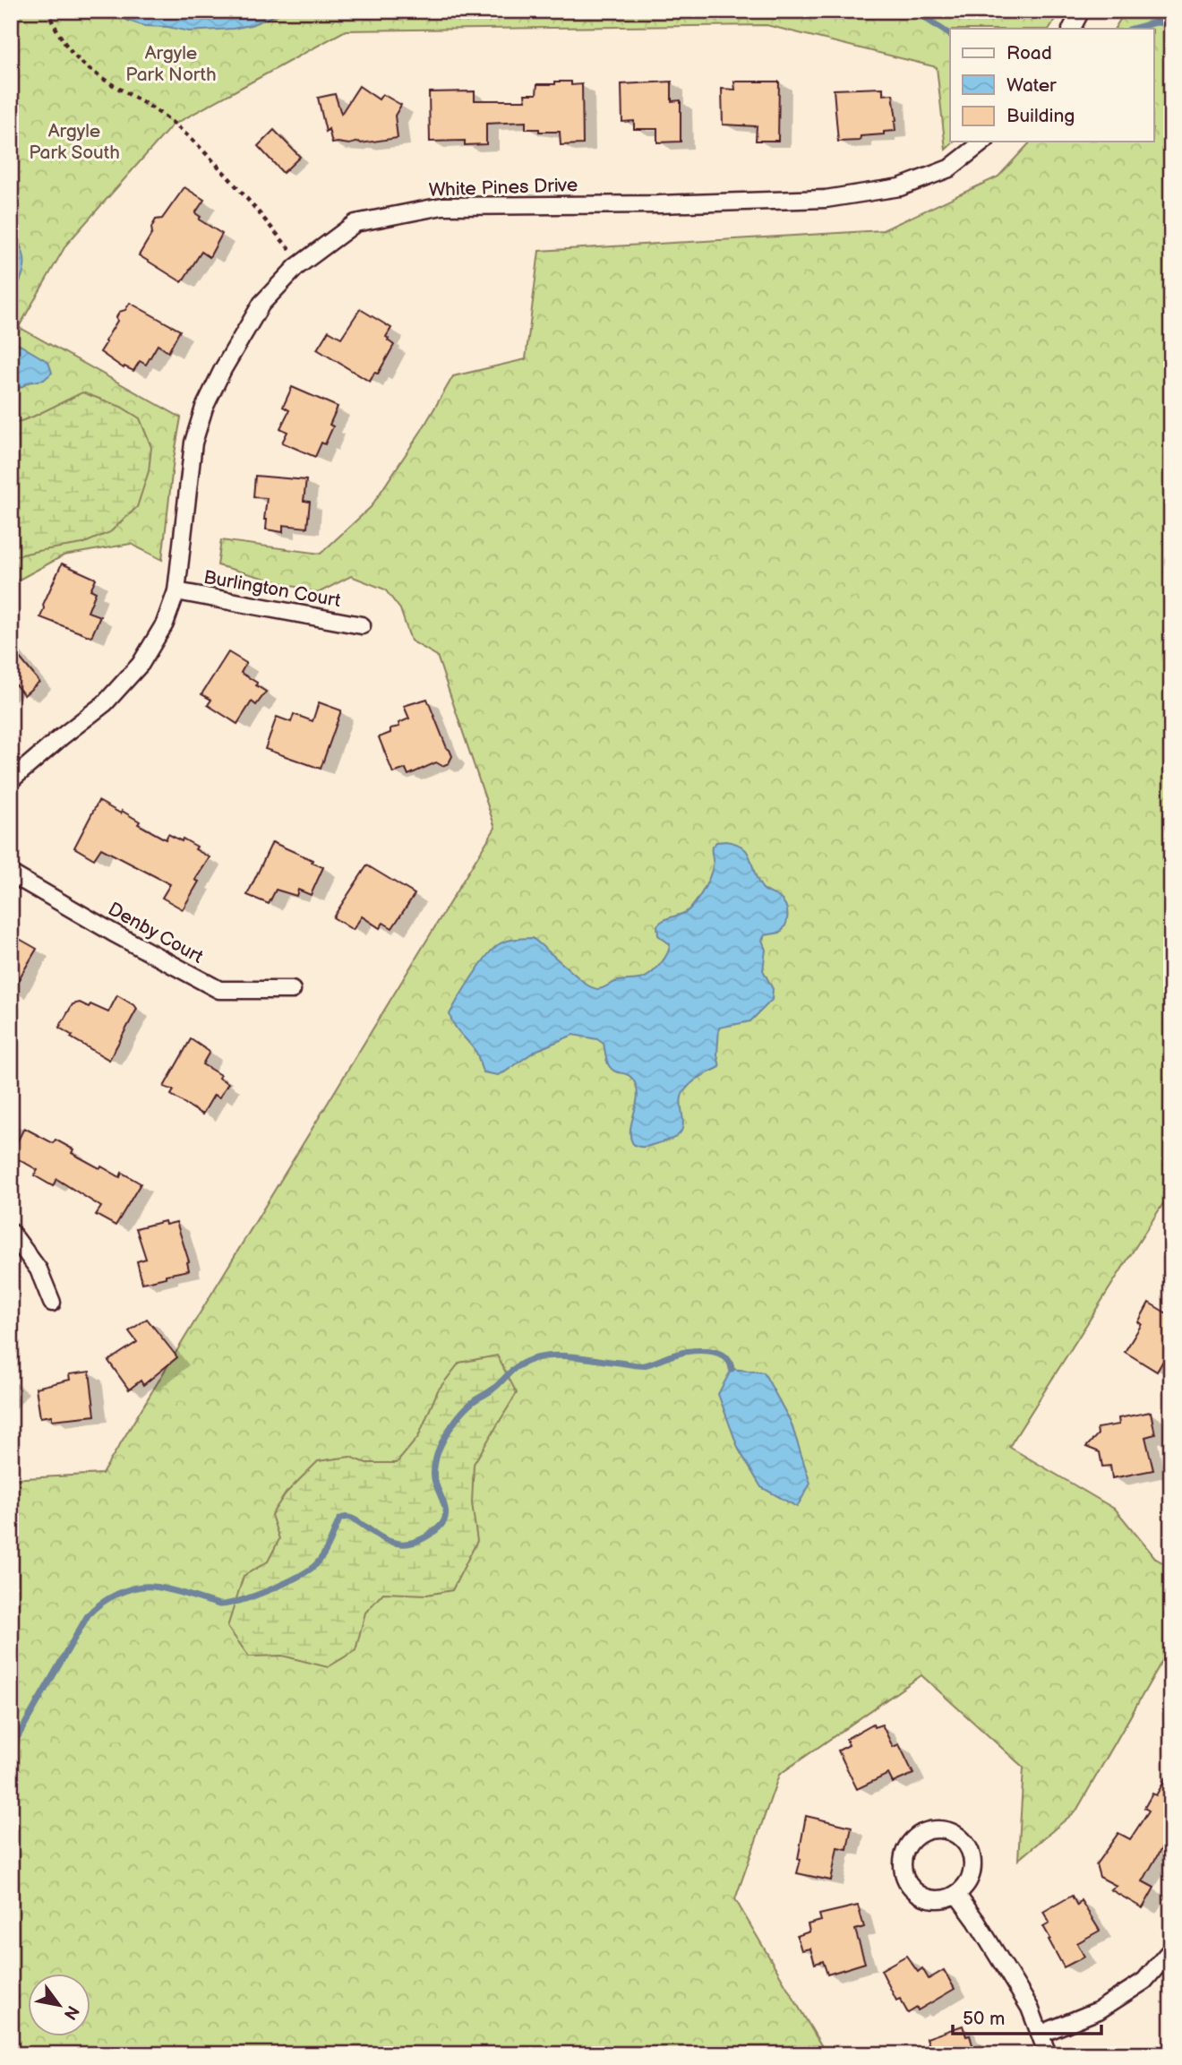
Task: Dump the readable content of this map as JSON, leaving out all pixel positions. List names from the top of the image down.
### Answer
{
  "streets": {
    "street": ["White Pines Drive", "Burlington Court", "Denby Court"]
  },
  "crossings": [
    ["White Pines Drive", "Burlington Court"]
  ],
  "parks": ["Argyle Park North", "Argyle Park South"],
  "legend": ["Road", "Water", "Building"],
  "scale_bar": "50 m",
  "north": "bottom right"
}
